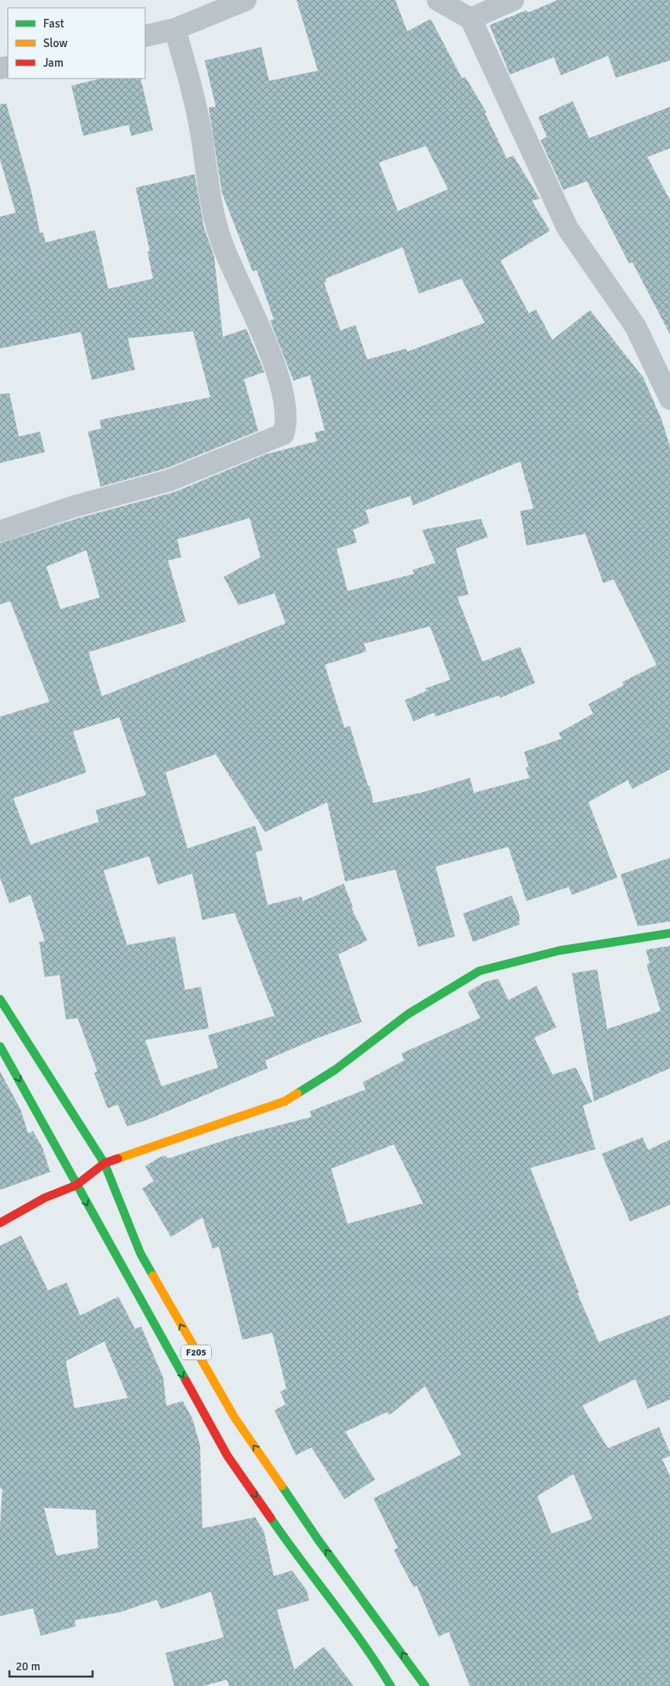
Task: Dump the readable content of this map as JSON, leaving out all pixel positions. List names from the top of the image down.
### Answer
{
  "streets": {
    "main road": ["F205"]
  },
  "legend": ["Fast", "Slow", "Jam"],
  "scale_bar": "20 m"
}
